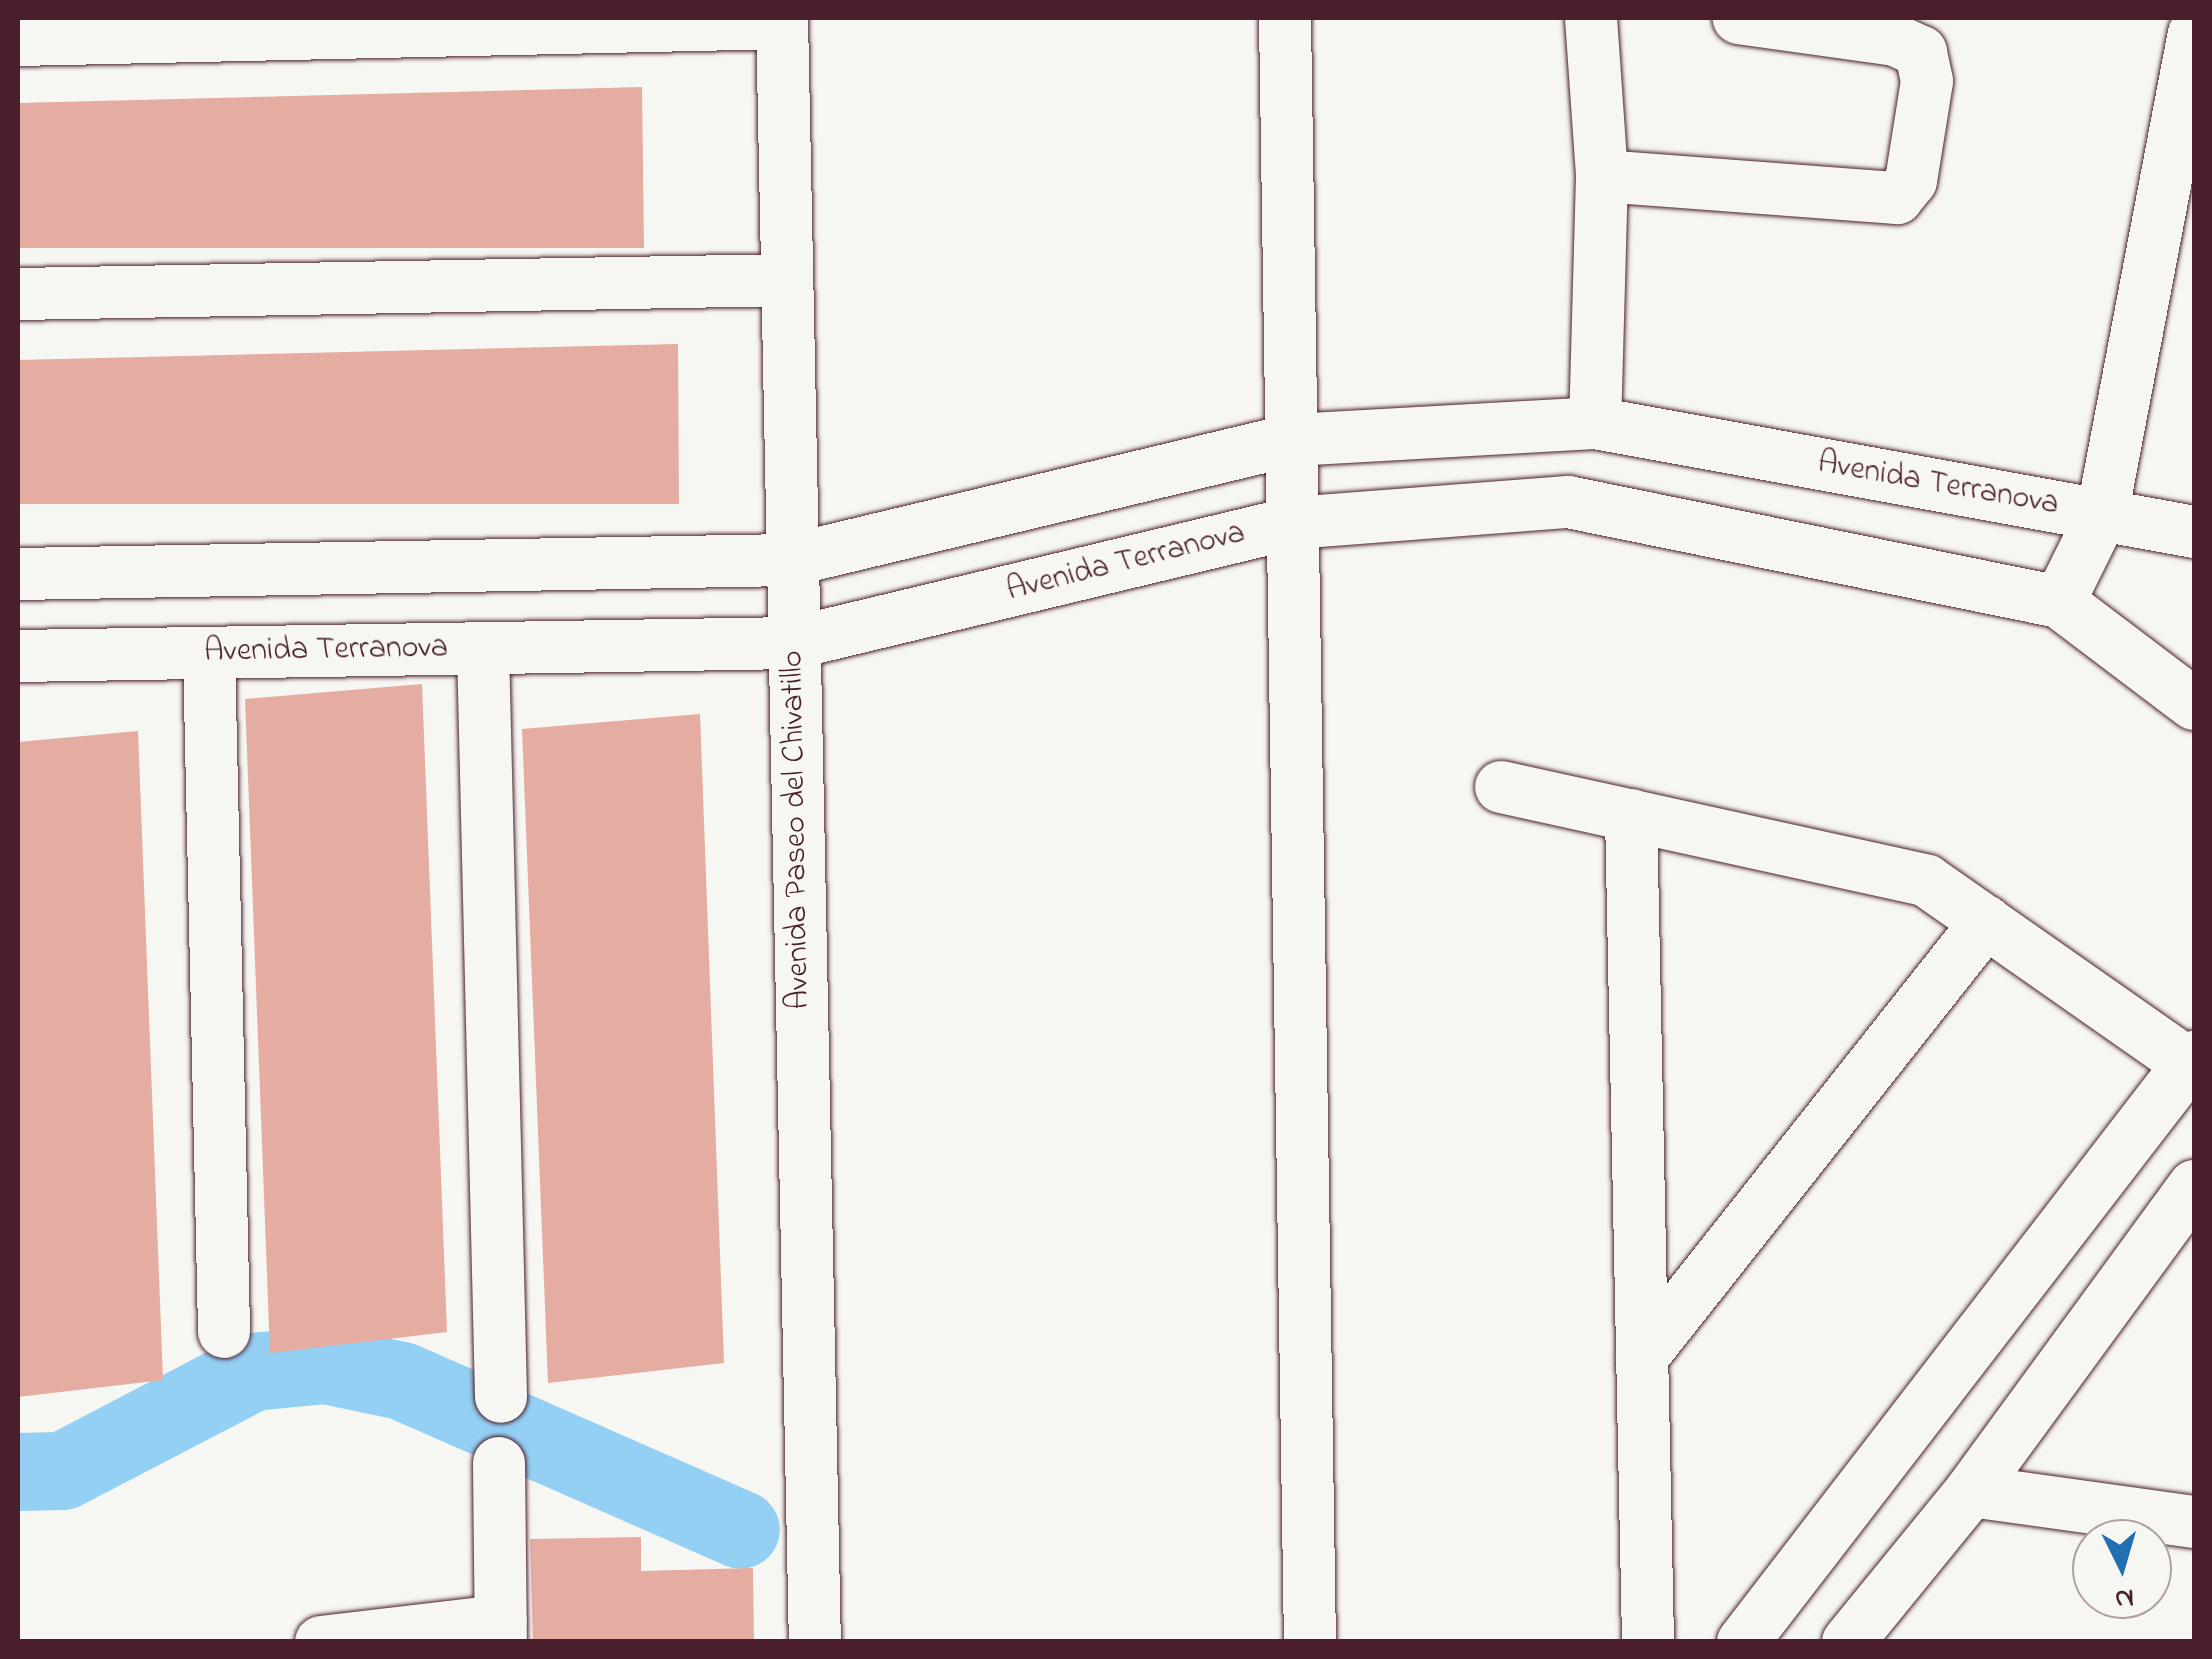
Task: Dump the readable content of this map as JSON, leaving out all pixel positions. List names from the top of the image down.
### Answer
{
  "streets": {
    "street": ["Avenida Terranova", "Avenida Paseo del Chivatillo"]
  },
  "crossings": [
    ["Avenida Terranova", "Avenida Paseo del Chivatillo"]
  ],
  "north": "bottom"
}
